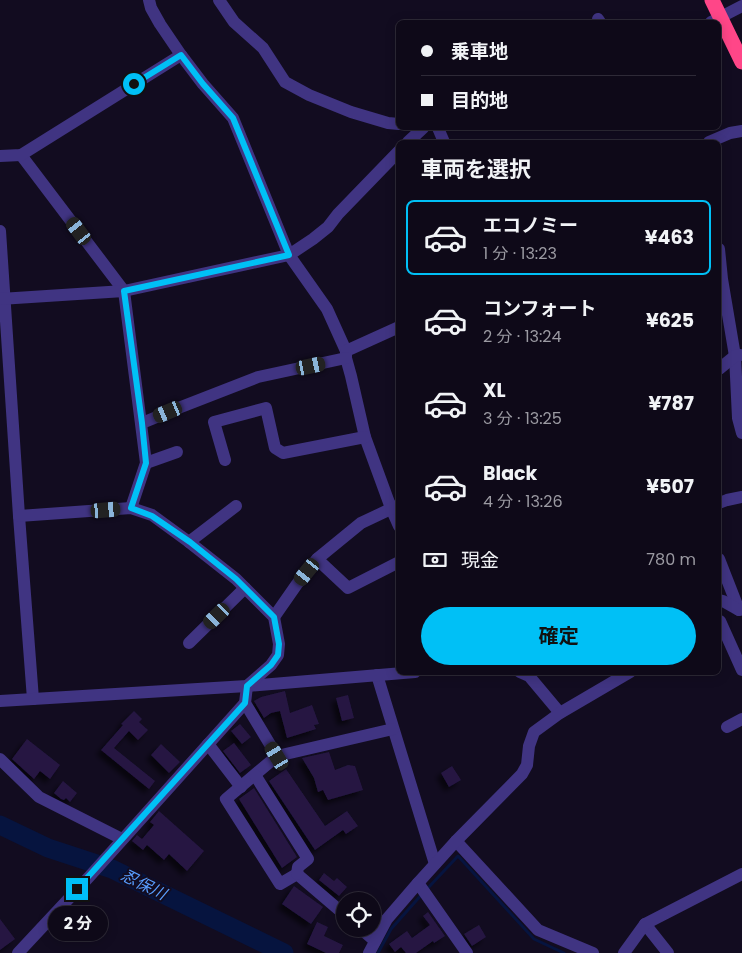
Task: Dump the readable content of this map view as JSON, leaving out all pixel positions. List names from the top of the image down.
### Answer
{
  "water": ["忍保川"],
  "page": {
    "banner": ["乗車地", "目的地"],
    "heading": "車両を選択",
    "list": [
      {
        "name": "エコノミー",
        "note": "1 分 · 13:23",
        "value": "¥463"
      },
      {
        "name": "コンフォート",
        "note": "2 分 · 13:24",
        "value": "¥625"
      },
      {
        "name": "XL",
        "note": "3 分 · 13:25",
        "value": "¥787"
      },
      {
        "name": "Black",
        "note": "4 分 · 13:26",
        "value": "¥507"
      }
    ],
    "pay": ["現金", "780 m"],
    "buttons": "確定",
    "bubble": "2 分"
  }
}
